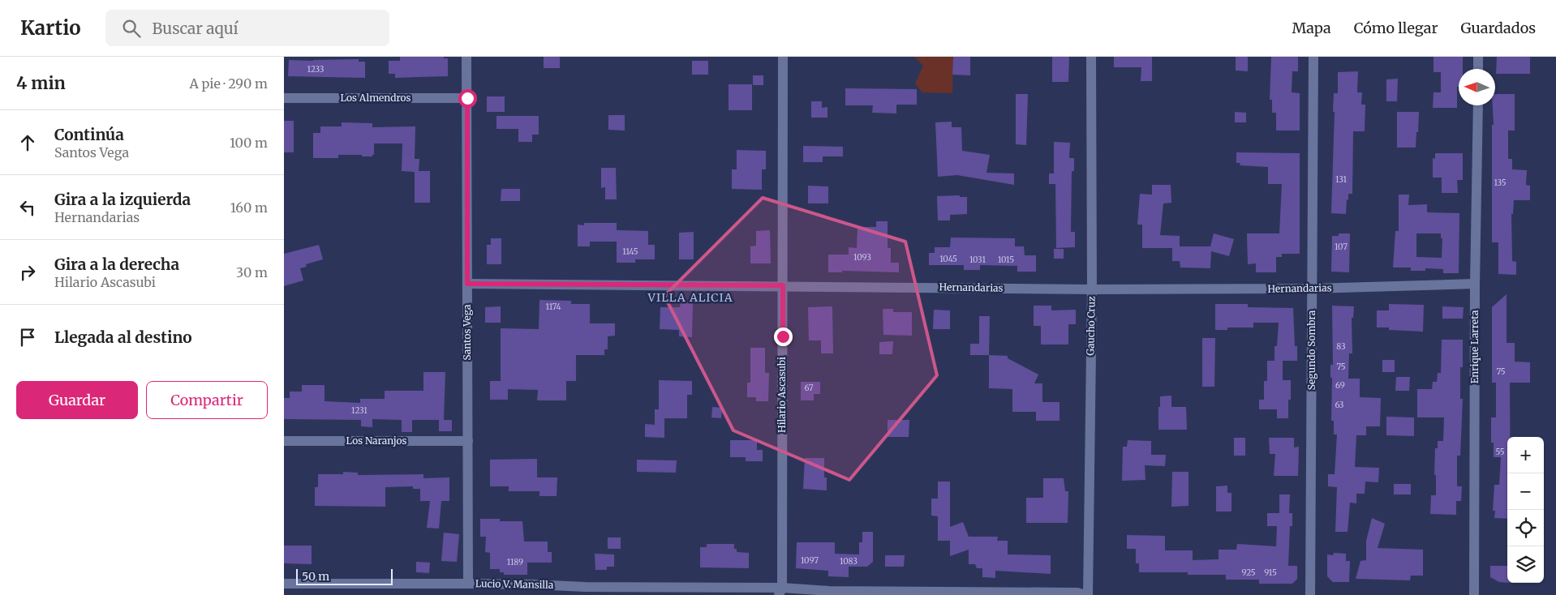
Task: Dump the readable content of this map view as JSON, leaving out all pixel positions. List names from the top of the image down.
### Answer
{
  "streets": {
    "street": [
      "Los Almendros",
      "Hernandarias",
      "Gaucho Cruz",
      "Santos Vega",
      "Enrique Larreta",
      "Segundo Sombra",
      "Hilario Ascasubi",
      "Los Naranjos",
      "Lucio V. Mansilla"
    ]
  },
  "crossings": [
    ["Los Almendros", "Santos Vega"],
    ["Hernandarias", "Gaucho Cruz"],
    ["Hernandarias", "Santos Vega"],
    ["Hernandarias", "Enrique Larreta"],
    ["Hernandarias", "Segundo Sombra"],
    ["Hernandarias", "Hilario Ascasubi"],
    ["Santos Vega", "Los Naranjos"],
    ["Santos Vega", "Lucio V. Mansilla"],
    ["Hilario Ascasubi", "Lucio V. Mansilla"]
  ],
  "districts": ["VILLA ALICIA"],
  "house_numbers": [
    "1233",
    "131",
    "135",
    "107",
    "1145",
    "1093",
    "1045",
    "1031",
    "1015",
    "1174",
    "83",
    "75",
    "75",
    "69",
    "67",
    "63",
    "1231",
    "55",
    "1097",
    "1083",
    "1189",
    "925",
    "915"
  ],
  "scale_bar": "50 m",
  "north": "left",
  "page": {
    "header": "Kartio",
    "search": "Buscar aquí",
    "nav": ["Mapa", "Cómo llegar", "Guardados"],
    "heading": ["4 min", "A pie · 290 m"],
    "list": [
      ["Continúa", "Santos Vega", "100 m"],
      ["Gira a la izquierda", "Hernandarias", "160 m"],
      ["Gira a la derecha", "Hilario Ascasubi", "30 m"],
      "Llegada al destino"
    ],
    "buttons": ["Guardar", "Compartir"],
    "map_buttons": ["+", "−"],
    "scale": "50 m"
  }
}
